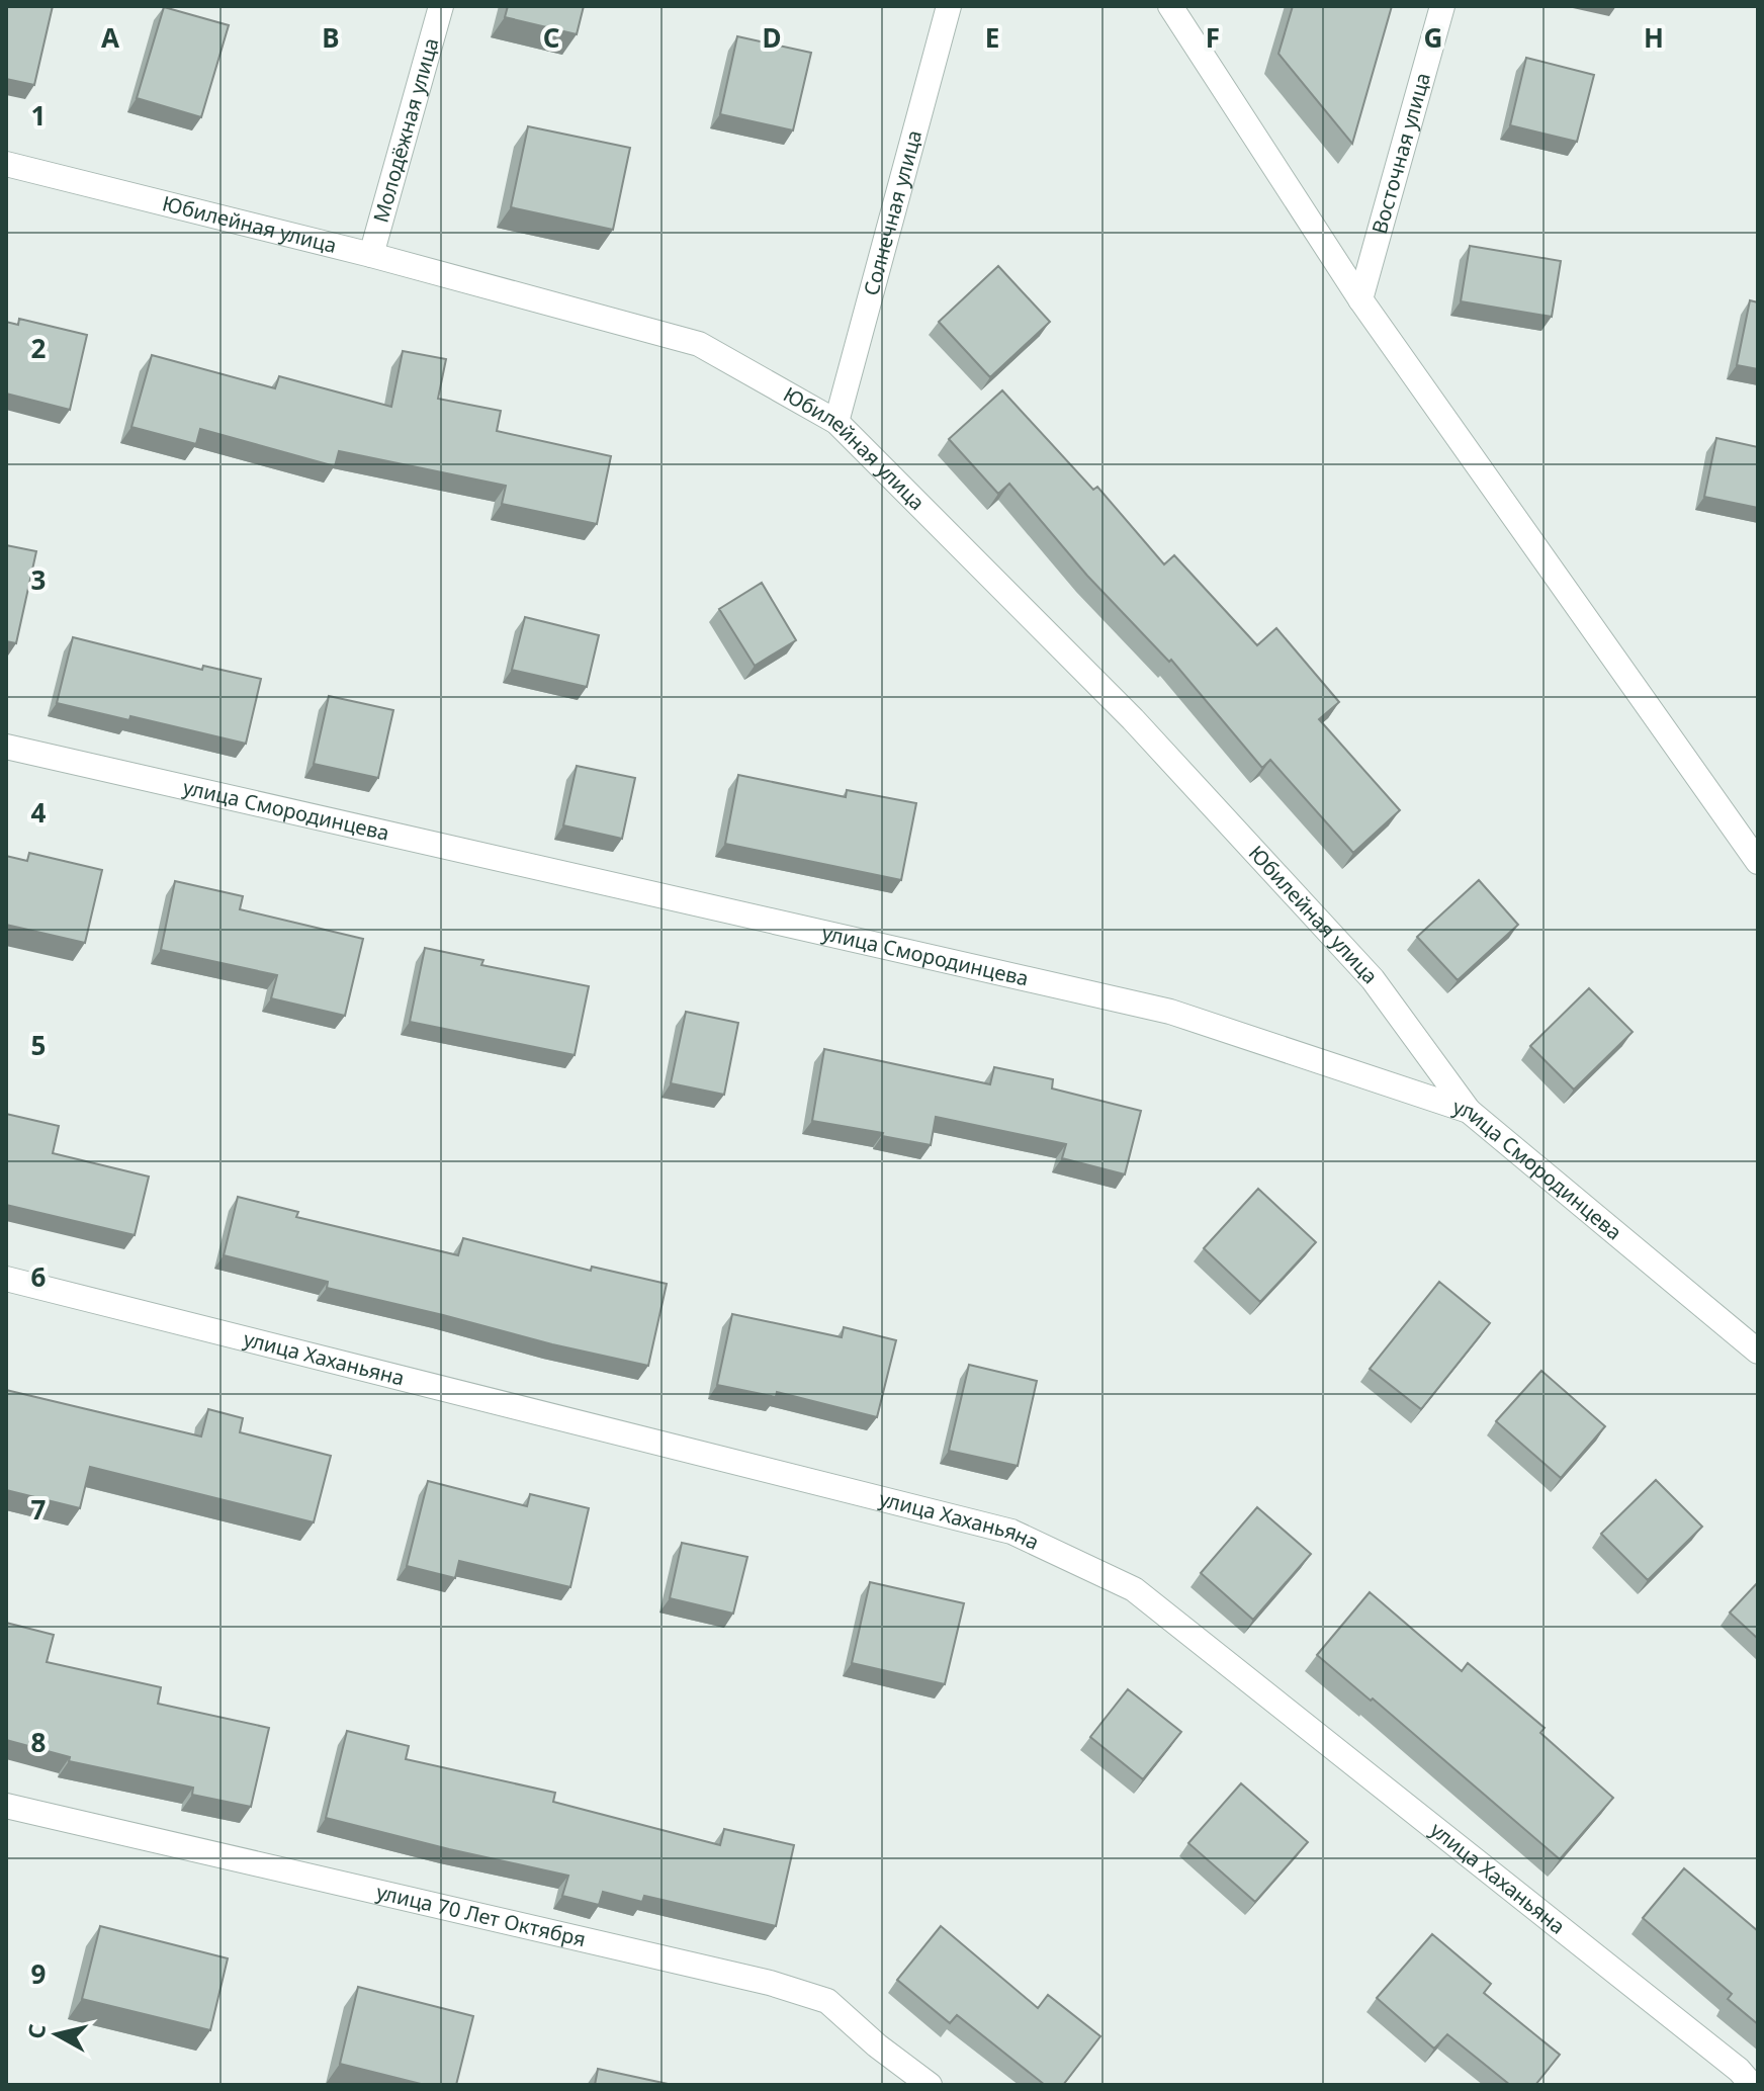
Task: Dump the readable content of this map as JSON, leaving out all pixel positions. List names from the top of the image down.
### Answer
{
  "streets": {
    "street": [
      "Молодёжная улица",
      "Восточная улица",
      "Солнечная улица",
      "Юбилейная улица",
      "улица Смородинцева",
      "улица Хаханьяна",
      "улица 70 Лет Октября"
    ]
  },
  "crossings": [
    ["Молодёжная улица", "Юбилейная улица"],
    ["Солнечная улица", "Юбилейная улица"],
    ["Юбилейная улица", "улица Смородинцева"]
  ],
  "north": "left",
  "grid": {
    "columns": [
      "A",
      "B",
      "C",
      "D",
      "E",
      "F",
      "G",
      "H"
    ],
    "rows": [
      "1",
      "2",
      "3",
      "4",
      "5",
      "6",
      "7",
      "8",
      "9"
    ]
  }
}
